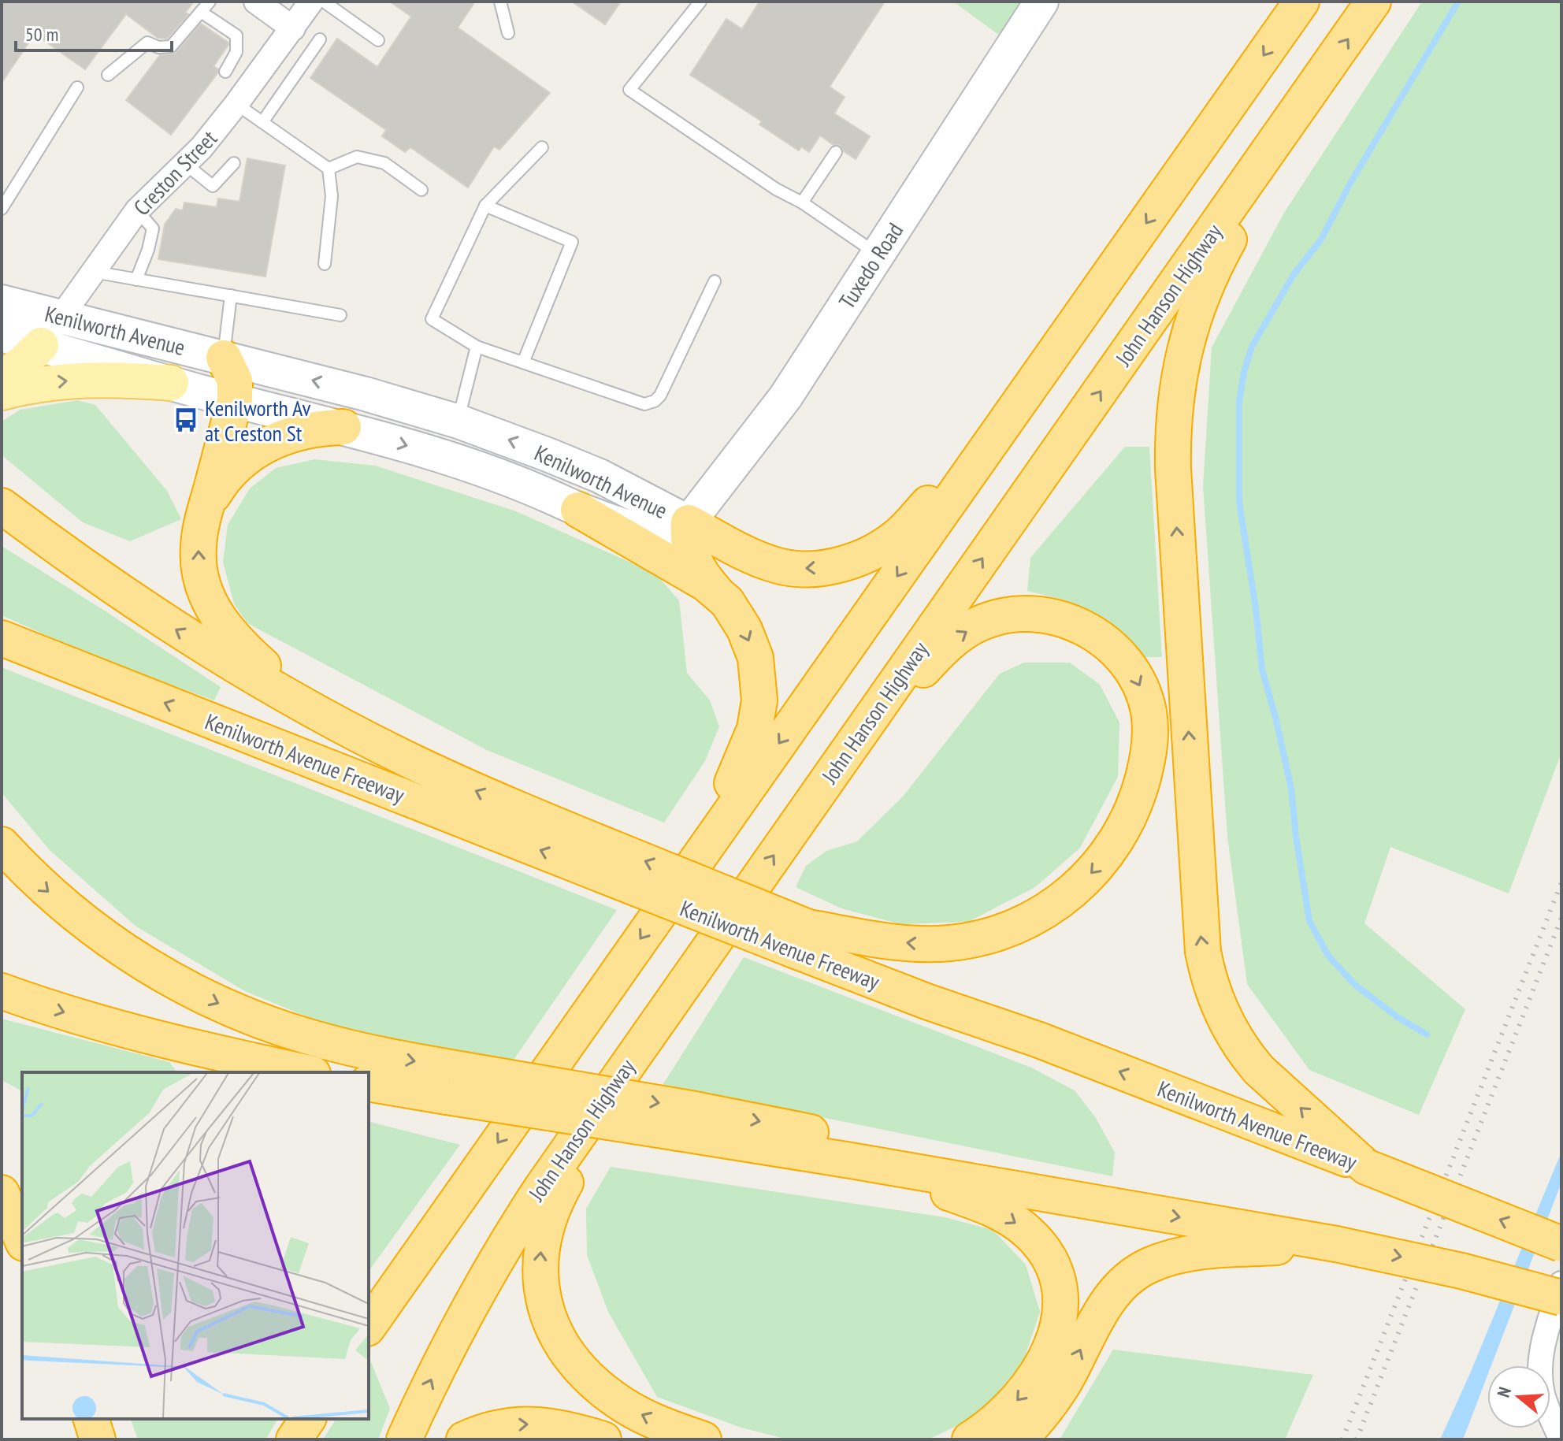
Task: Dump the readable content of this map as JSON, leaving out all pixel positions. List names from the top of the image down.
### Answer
{
  "streets": {
    "highway": ["John Hanson Highway", "Kenilworth Avenue Freeway"],
    "main road": ["Tuxedo Road", "Kenilworth Avenue"],
    "street": ["Creston Street"]
  },
  "crossings": [
    ["Creston Street", "Kenilworth Avenue"],
    ["Tuxedo Road", "Kenilworth Avenue"]
  ],
  "places": {
    "bus stop": ["Kenilworth Av at Creston St"]
  },
  "scale_bar": "50 m",
  "north": "left"
}
